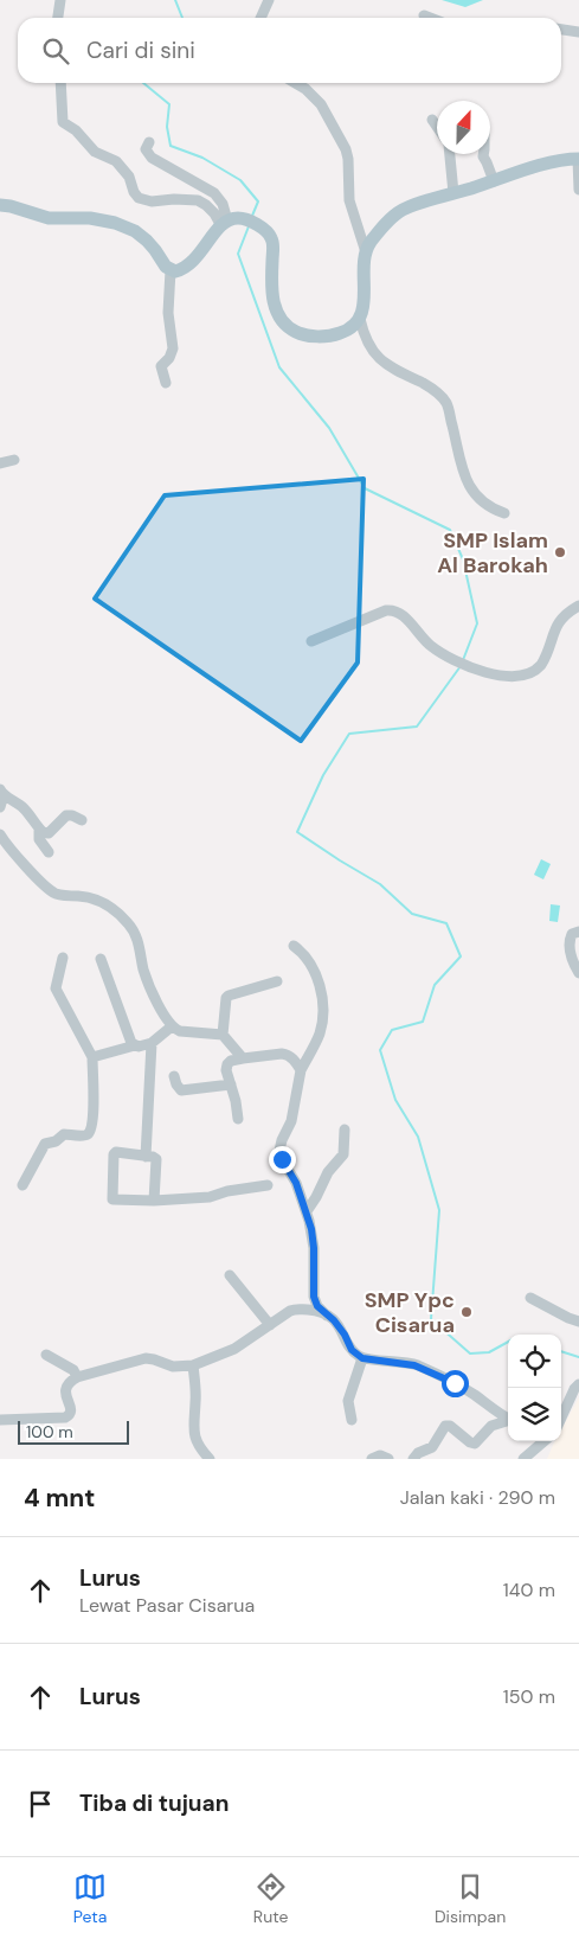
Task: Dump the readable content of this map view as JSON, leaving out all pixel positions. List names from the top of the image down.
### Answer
{
  "places": ["SMP Islam Al Barokah", "SMP Ypc Cisarua"],
  "scale_bar": "100 m",
  "north": "top",
  "page": {
    "search": "Cari di sini",
    "scale": "100 m",
    "heading": ["4 mnt", "Jalan kaki · 290 m"],
    "list": [
      ["Lurus", "Lewat Pasar Cisarua", "140 m"],
      ["Lurus", "150 m"],
      "Tiba di tujuan"
    ],
    "nav": ["Peta", "Rute", "Disimpan"]
  }
}
